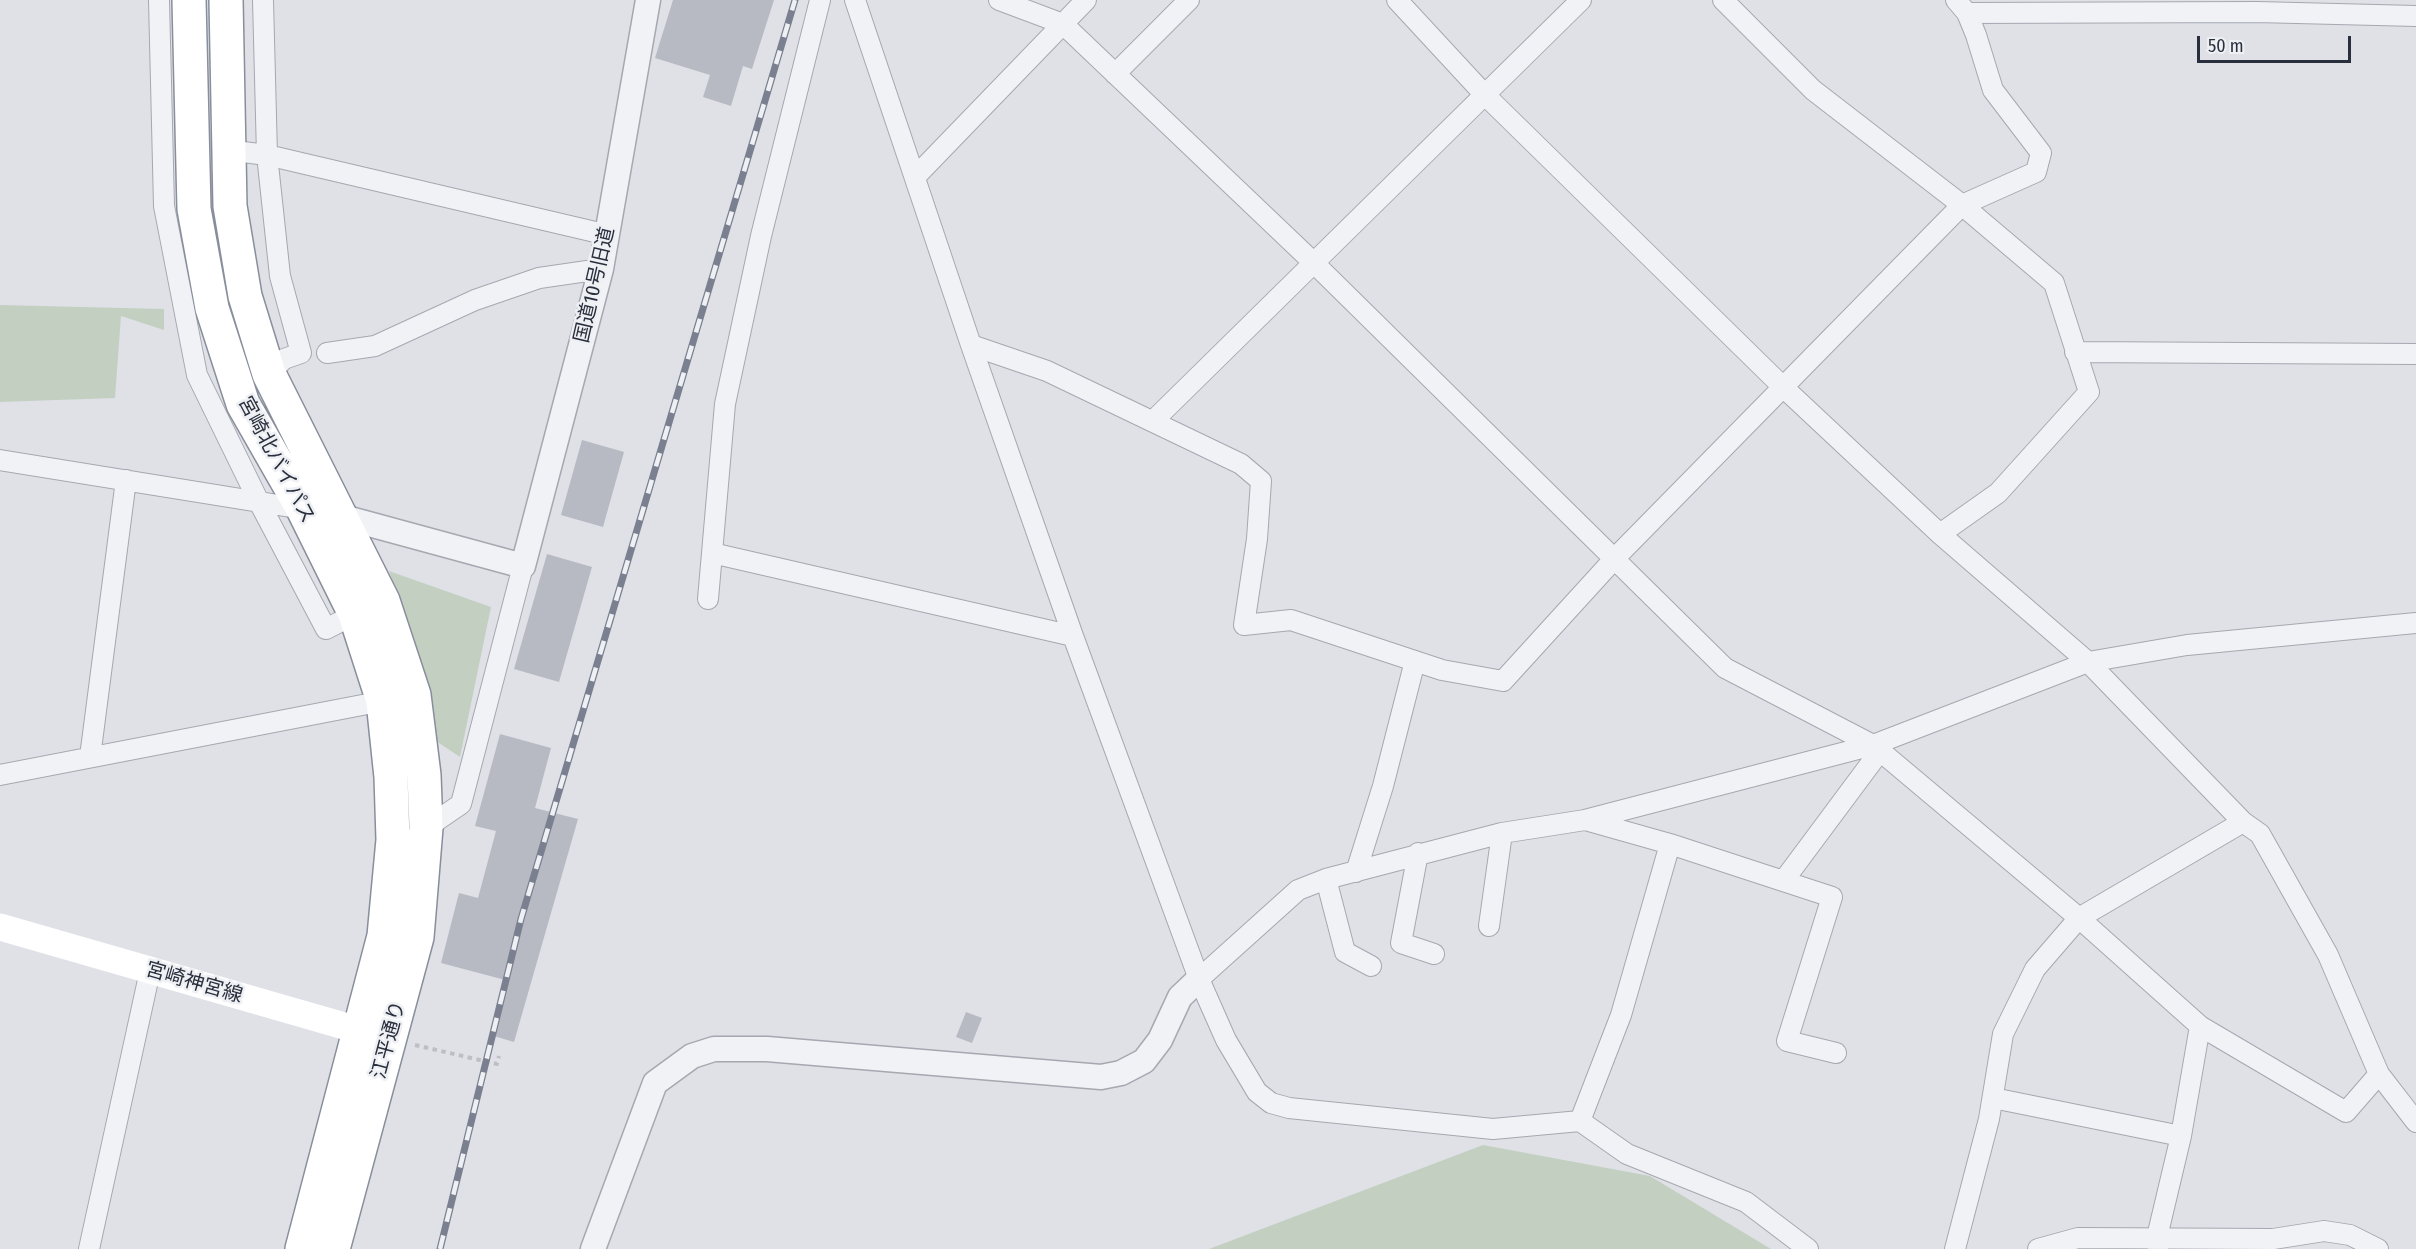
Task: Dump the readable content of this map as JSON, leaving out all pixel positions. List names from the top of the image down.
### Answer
{
  "streets": {
    "highway": ["宮崎北バイパス", "江平通り"],
    "main road": ["宮崎神宮線"],
    "street": ["国道10号旧道"]
  },
  "crossings": [
    ["宮崎北バイパス", "江平通り"],
    ["宮崎神宮線", "江平通り"]
  ],
  "scale_bar": "50 m"
}
